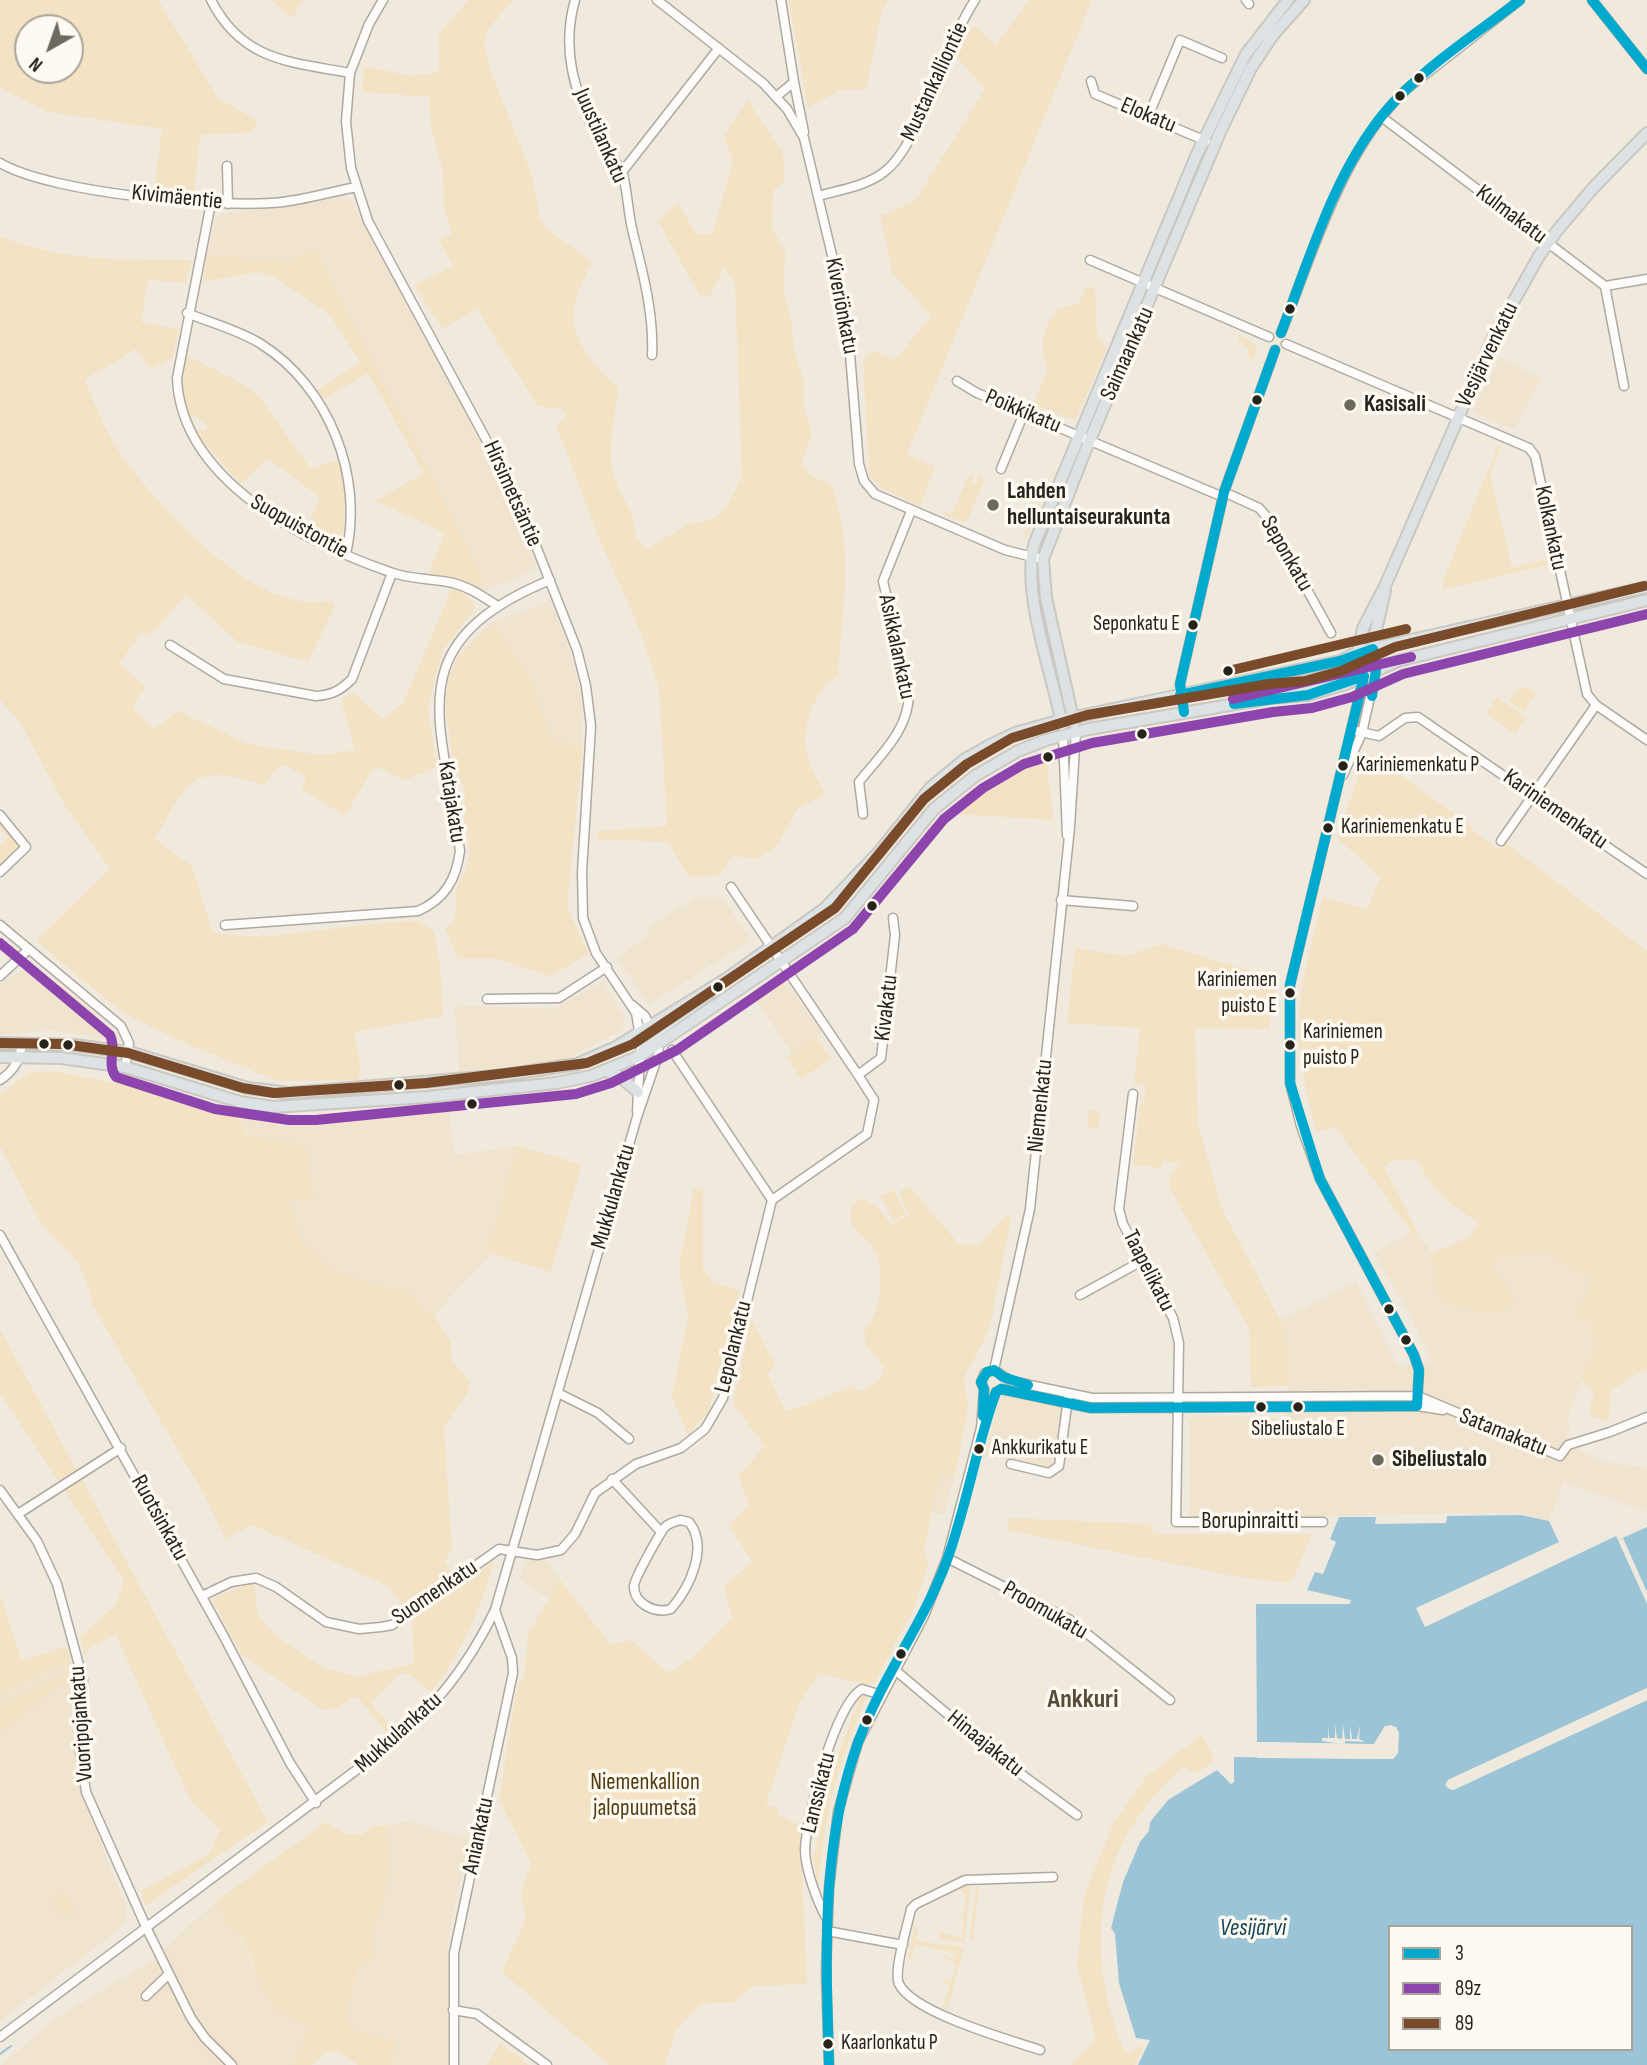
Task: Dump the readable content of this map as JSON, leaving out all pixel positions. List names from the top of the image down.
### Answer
{
  "streets": {
    "main road": ["Saimaankatu", "Vesijärvenkatu", "Niemenkatu"],
    "street": [
      "Mustankalliontie",
      "Elokatu",
      "Juustilankatu",
      "Kivimäentie",
      "Kulmakatu",
      "Kiveriönkatu",
      "Poikkikatu",
      "Hirsimetsäntie",
      "Suopuistontie",
      "Kolkankatu",
      "Seponkatu",
      "Asikkalankatu",
      "Katajakatu",
      "Kariniemenkatu",
      "Kivakatu",
      "Mukkulankatu",
      "Taapelikatu",
      "Lepolankatu",
      "Satamakatu",
      "Ruotsinkatu",
      "Borupinraitti",
      "Suomenkatu",
      "Proomukatu",
      "Vuoripojankatu",
      "Hinaajakatu",
      "Lanssikatu",
      "Aniankatu"
    ]
  },
  "crossings": [
    ["Mustankalliontie", "Kiveriönkatu"],
    ["Elokatu", "Saimaankatu"],
    ["Kivimäentie", "Hirsimetsäntie"],
    ["Kivimäentie", "Suopuistontie"],
    ["Kulmakatu", "Vesijärvenkatu"],
    ["Kiveriönkatu", "Saimaankatu"],
    ["Kiveriönkatu", "Asikkalankatu"],
    ["Saimaankatu", "Poikkikatu"],
    ["Saimaankatu", "Seponkatu"],
    ["Saimaankatu", "Niemenkatu"],
    ["Vesijärvenkatu", "Kolkankatu"],
    ["Vesijärvenkatu", "Kariniemenkatu"],
    ["Vesijärvenkatu", "Satamakatu"],
    ["Poikkikatu", "Seponkatu"],
    ["Hirsimetsäntie", "Katajakatu"],
    ["Hirsimetsäntie", "Mukkulankatu"],
    ["Suopuistontie", "Katajakatu"],
    ["Mukkulankatu", "Lepolankatu"],
    ["Mukkulankatu", "Ruotsinkatu"],
    ["Mukkulankatu", "Suomenkatu"],
    ["Mukkulankatu", "Vuoripojankatu"],
    ["Mukkulankatu", "Aniankatu"],
    ["Taapelikatu", "Satamakatu"],
    ["Taapelikatu", "Borupinraitti"],
    ["Lepolankatu", "Suomenkatu"],
    ["Ruotsinkatu", "Suomenkatu"]
  ],
  "districts": ["Ankkuri"],
  "water": ["Vesijärvi"],
  "parks": ["Niemenkallion jalopuumetsä"],
  "places": [
    "Kasisali",
    "Lahden helluntaiseurakunta",
    "Seponkatu E",
    "Kariniemenkatu P",
    "Kariniemenkatu E",
    "Kariniemen puisto E",
    "Kariniemen puisto P",
    "Sibeliustalo E",
    "Ankkurikatu E",
    "Sibeliustalo",
    "Kaarlonkatu P"
  ],
  "lines": ["transit line 3", "transit line 89", "transit line 89z"],
  "legend": ["3", "89z", "89"],
  "north": "bottom left"
}
